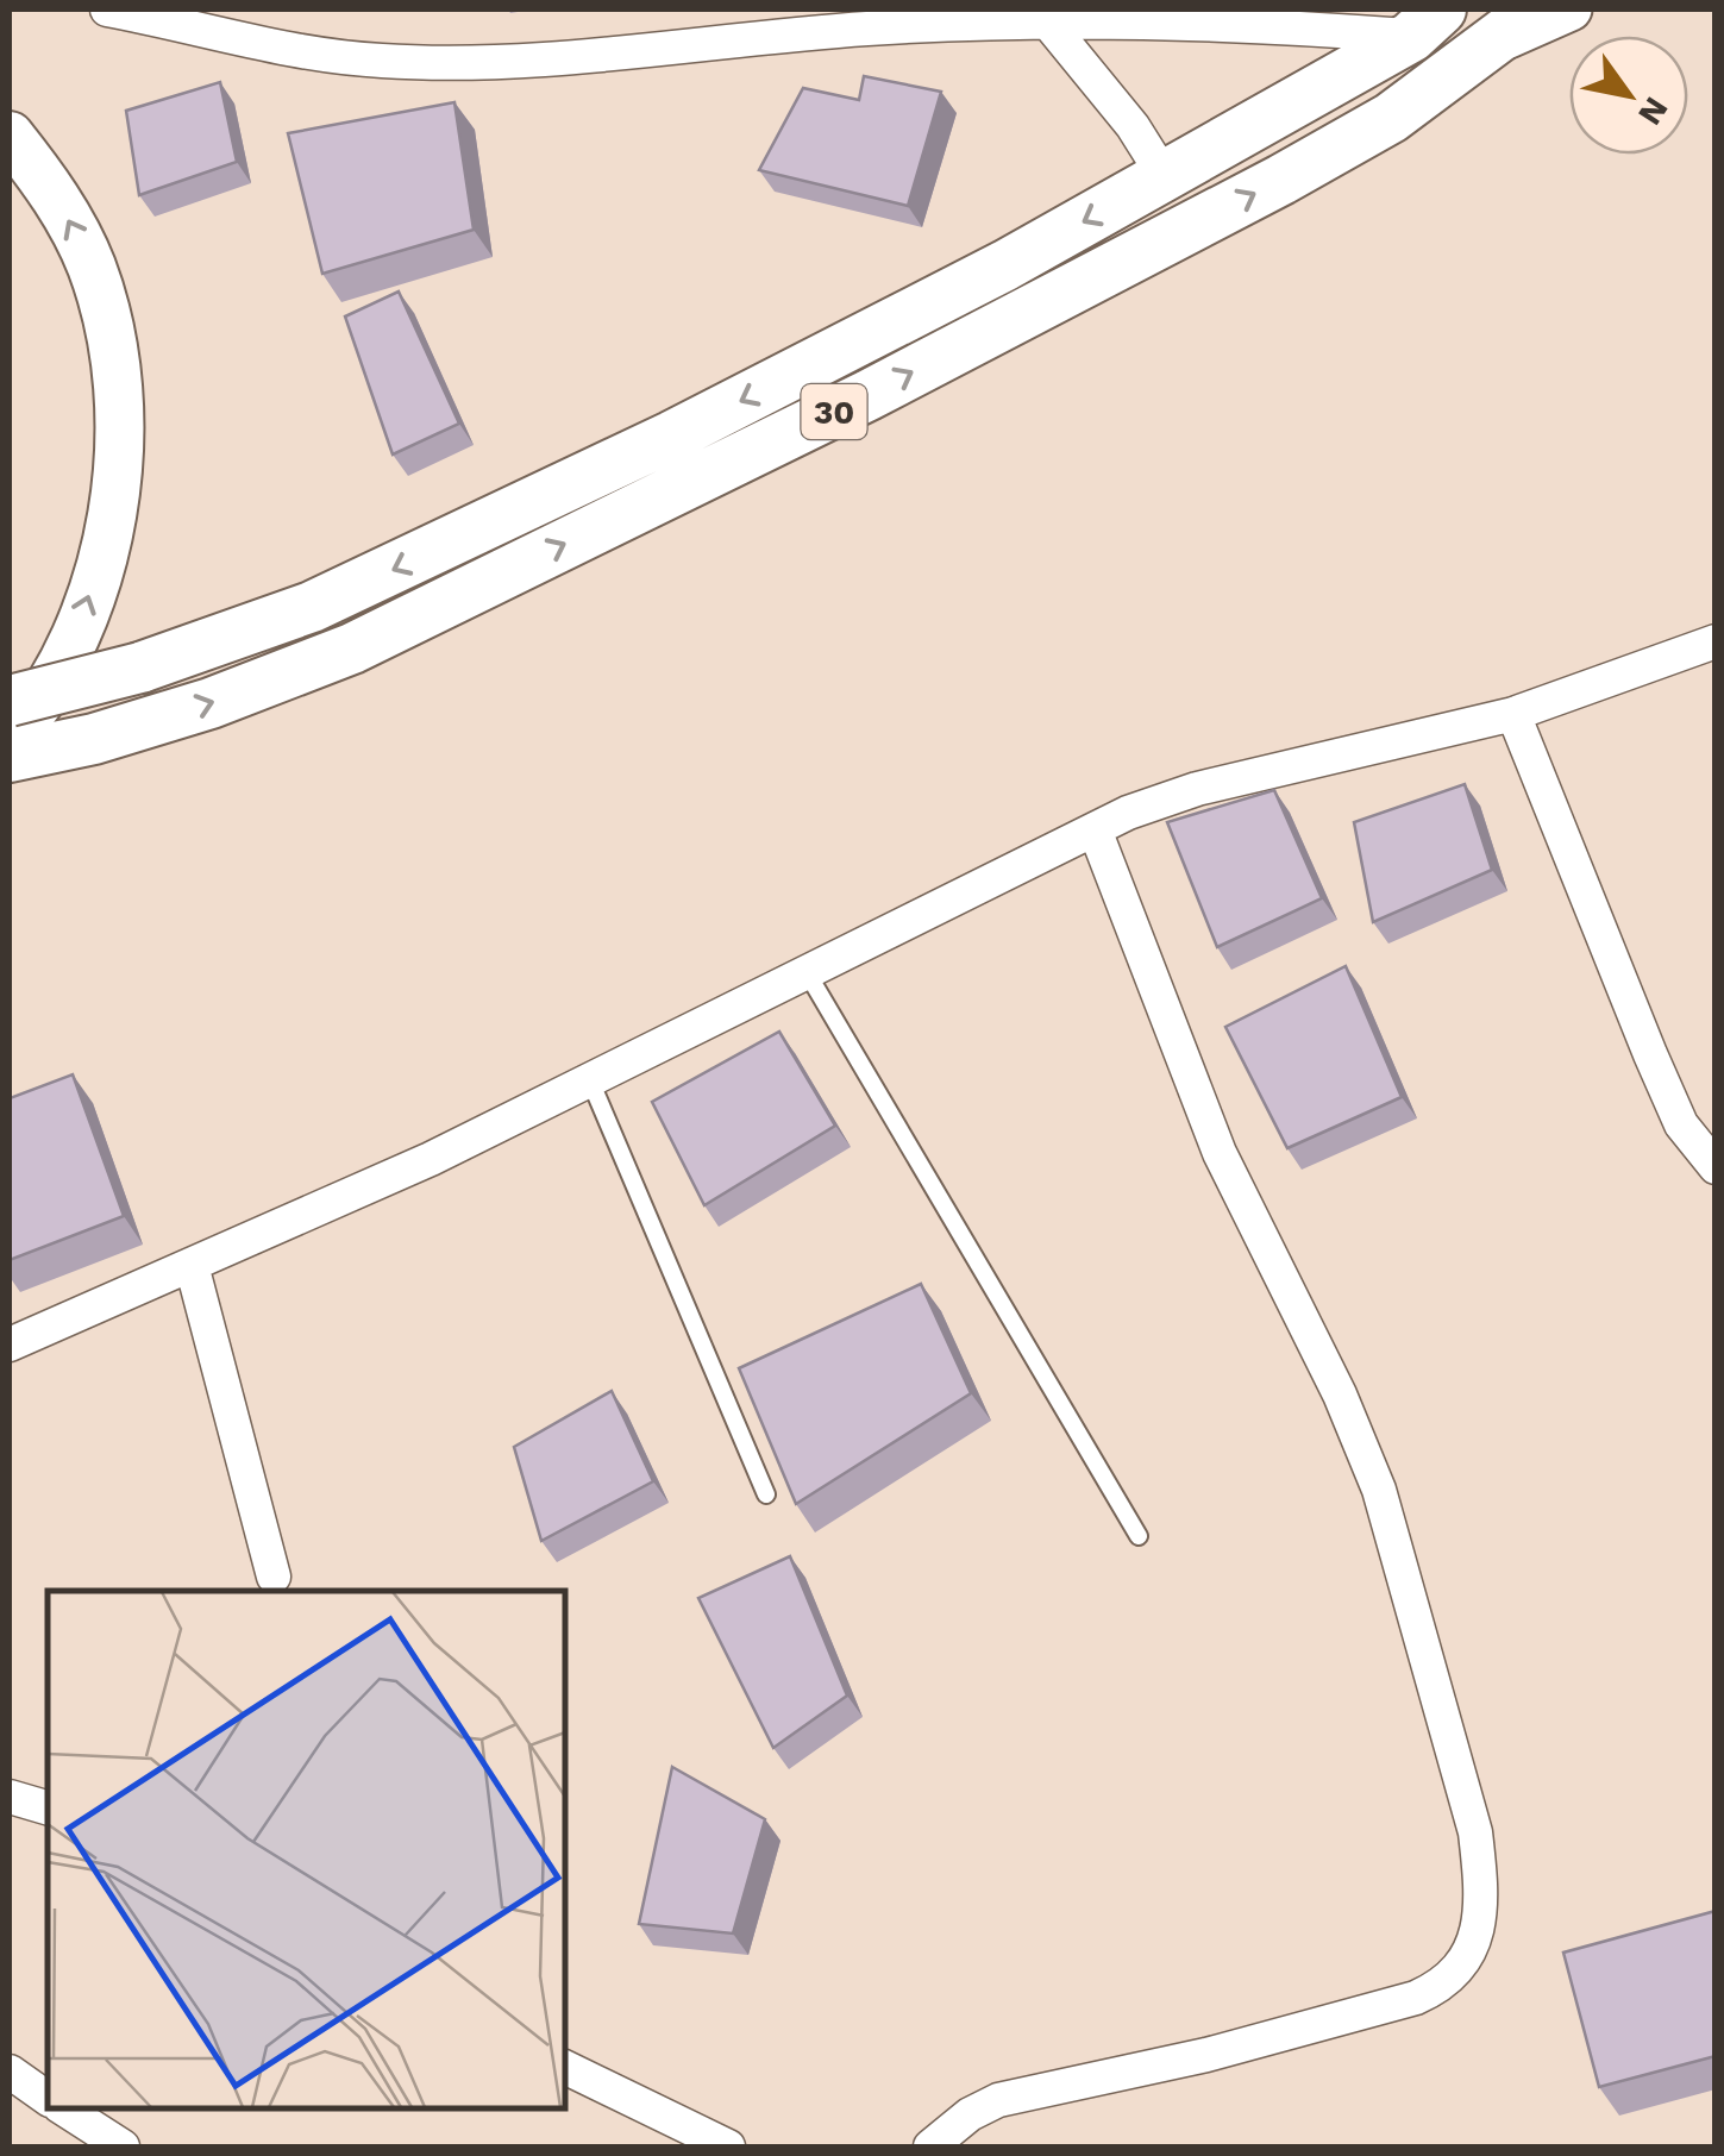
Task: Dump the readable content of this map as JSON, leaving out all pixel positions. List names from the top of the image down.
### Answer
{
  "streets": {
    "main road": ["30"]
  },
  "north": "bottom right"
}
